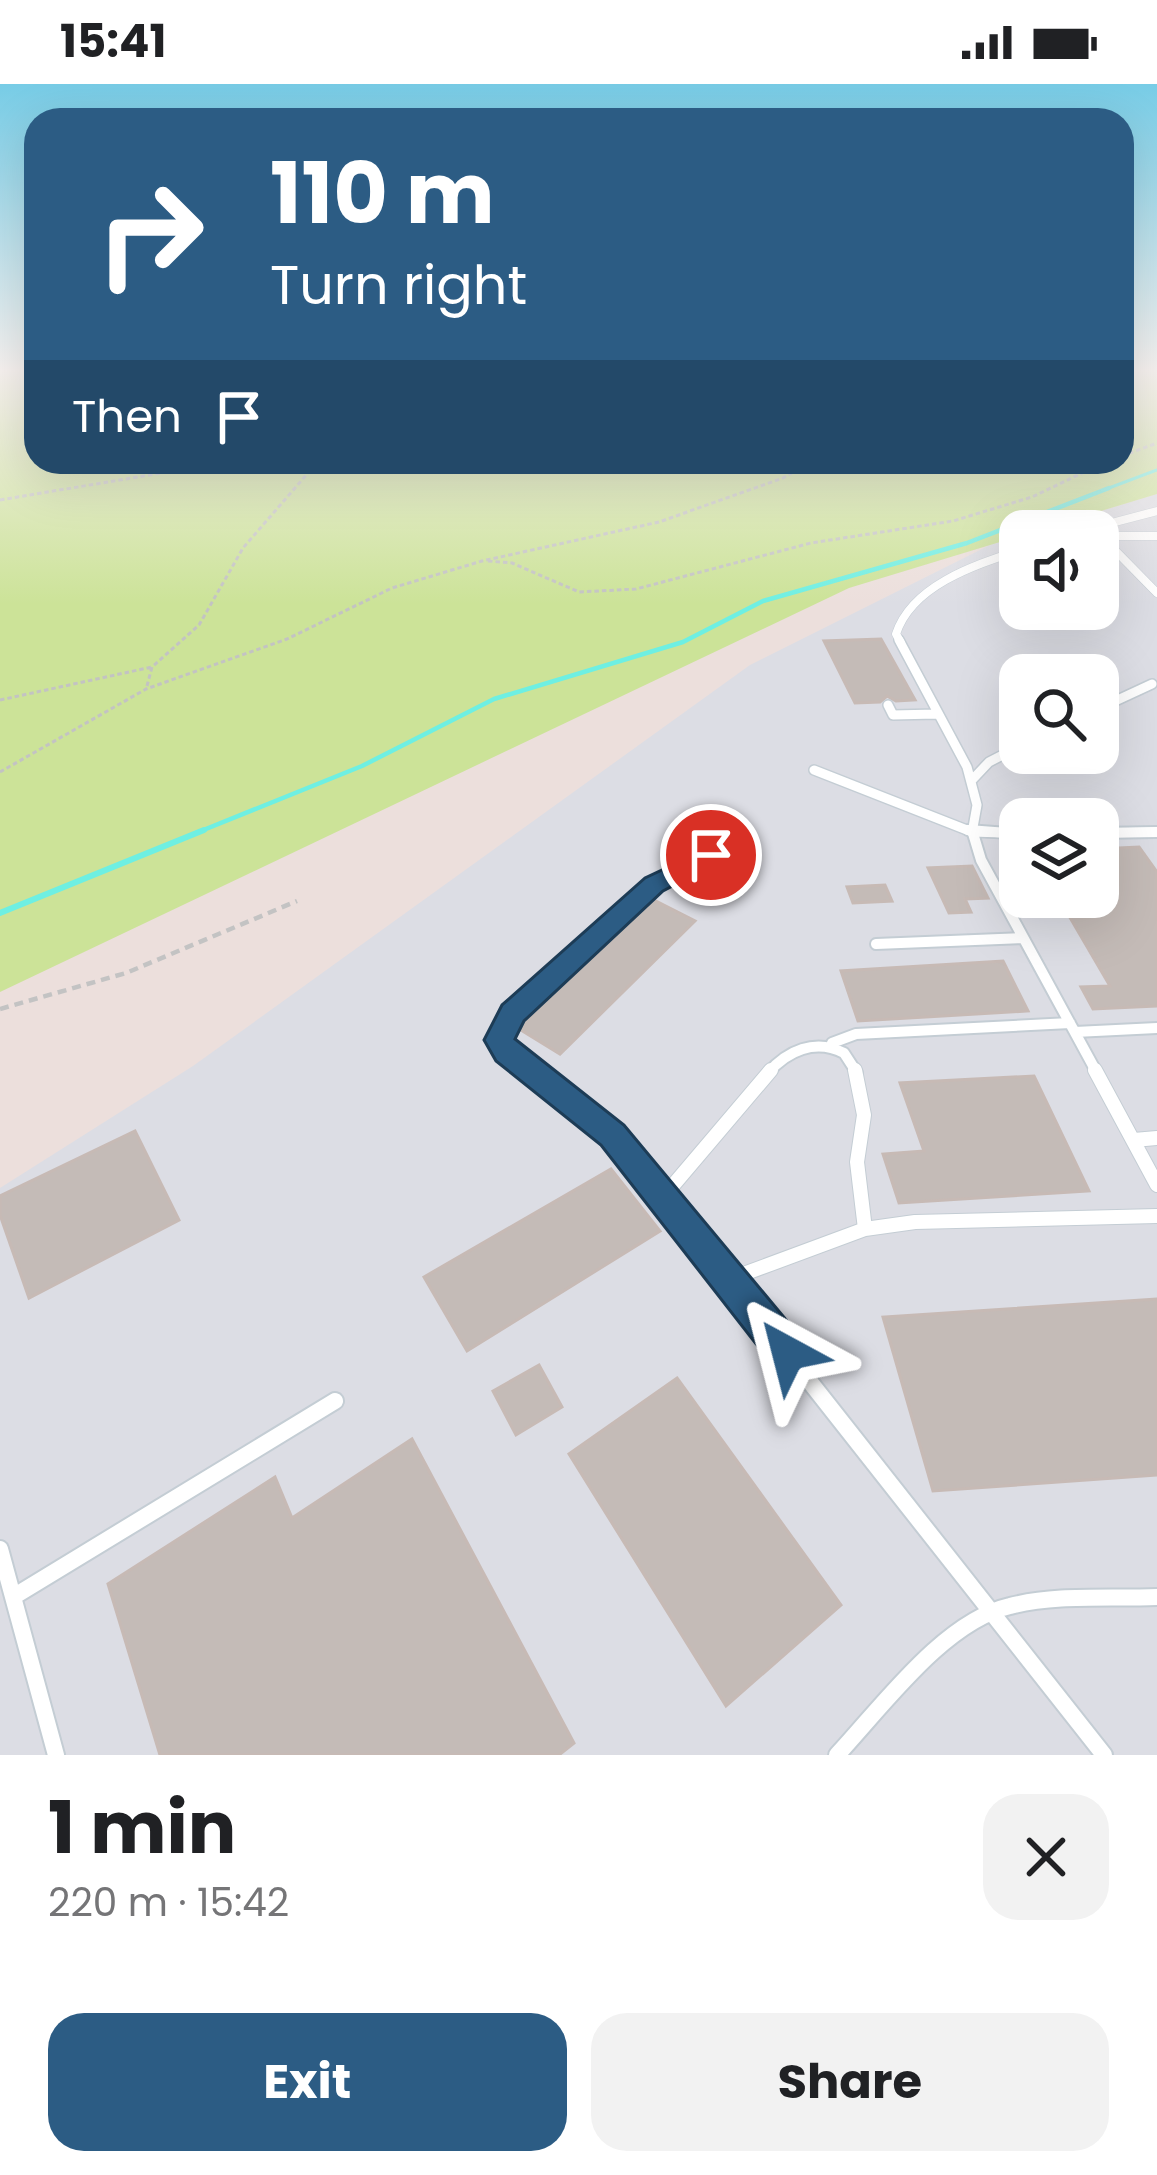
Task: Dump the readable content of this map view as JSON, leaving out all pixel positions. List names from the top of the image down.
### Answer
{
  "page": {
    "status": "15:41",
    "turn": ["110 m", "Turn right"],
    "then": "Then",
    "heading": ["1 min", "220 m · 15:42"],
    "buttons": ["Exit", "Share"]
  }
}
